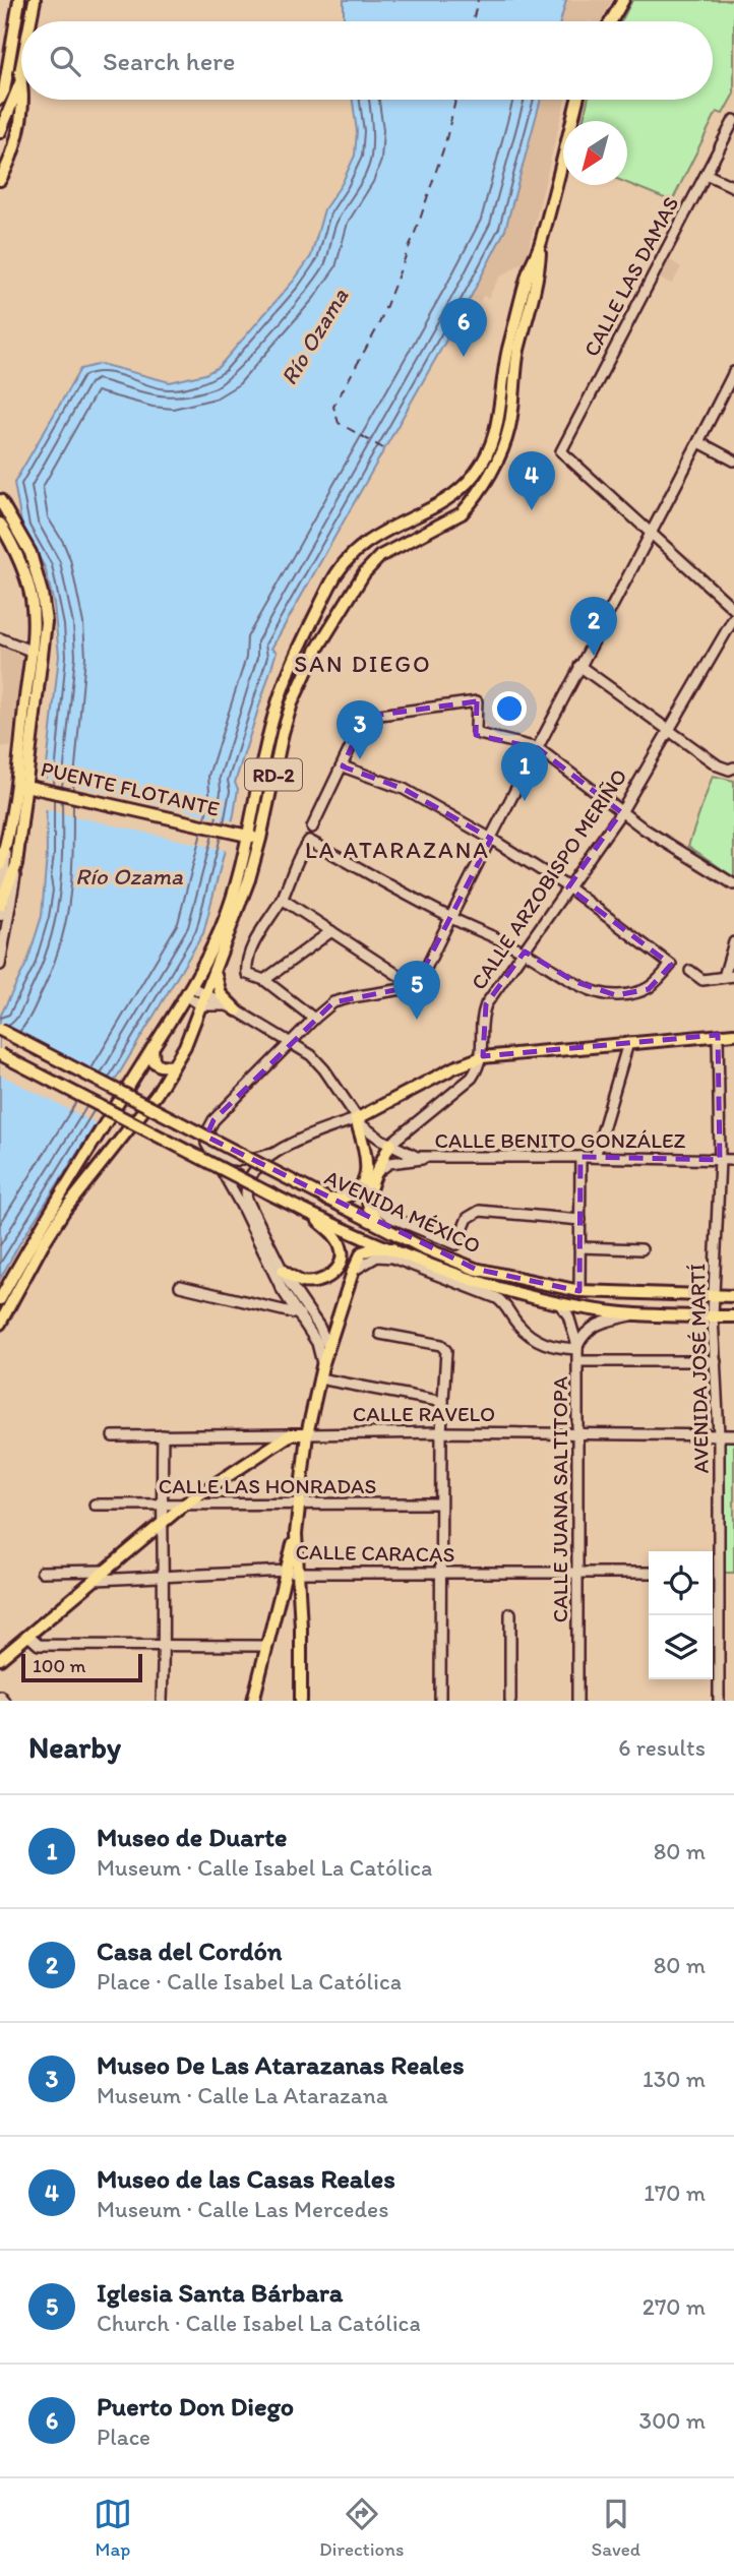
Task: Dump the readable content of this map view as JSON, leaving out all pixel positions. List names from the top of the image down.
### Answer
{
  "streets": {
    "main road": [
      "RD-2",
      "PUENTE FLOTANTE",
      "AVENIDA MÉXICO",
      "CALLE RAVELO"
    ],
    "street": [
      "CALLE LAS DAMAS",
      "CALLE ARZOBISPO MERIÑO",
      "CALLE BENITO GONZÁLEZ",
      "AVENIDA JOSÉ MARTÍ",
      "CALLE LAS HONRADAS",
      "CALLE JUANA SALTITOPA",
      "CALLE CARACAS"
    ]
  },
  "crossings": [
    ["RD-2", "PUENTE FLOTANTE"],
    ["CALLE BENITO GONZÁLEZ", "AVENIDA JOSÉ MARTÍ"],
    ["AVENIDA MÉXICO", "AVENIDA JOSÉ MARTÍ"],
    ["AVENIDA MÉXICO", "CALLE RAVELO"],
    ["AVENIDA MÉXICO", "CALLE LAS HONRADAS"],
    ["AVENIDA MÉXICO", "CALLE JUANA SALTITOPA"],
    ["AVENIDA JOSÉ MARTÍ", "CALLE RAVELO"],
    ["CALLE RAVELO", "CALLE JUANA SALTITOPA"],
    ["CALLE JUANA SALTITOPA", "CALLE CARACAS"]
  ],
  "districts": ["SAN DIEGO", "LA ATARAZANA"],
  "water": ["Río Ozama"],
  "scale_bar": "100 m",
  "north": "bottom left",
  "page": {
    "search": "Search here",
    "pins": [
      "6",
      "4",
      "2",
      "3",
      "1",
      "5"
    ],
    "scale": "100 m",
    "heading": ["Nearby", "6 results"],
    "list": [
      {
        "mark": "1",
        "name": "Museo de Duarte",
        "note": "Museum · Calle Isabel La Católica",
        "value": "80 m"
      },
      {
        "mark": "2",
        "name": "Casa del Cordón",
        "note": "Place · Calle Isabel La Católica",
        "value": "80 m"
      },
      {
        "mark": "3",
        "name": "Museo De Las Atarazanas Reales",
        "note": "Museum · Calle La Atarazana",
        "value": "130 m"
      },
      {
        "mark": "4",
        "name": "Museo de las Casas Reales",
        "note": "Museum · Calle Las Mercedes",
        "value": "170 m"
      },
      {
        "mark": "5",
        "name": "Iglesia Santa Bárbara",
        "note": "Church · Calle Isabel La Católica",
        "value": "270 m"
      },
      {
        "mark": "6",
        "name": "Puerto Don Diego",
        "note": "Place",
        "value": "300 m"
      }
    ],
    "nav": ["Map", "Directions", "Saved"]
  }
}
